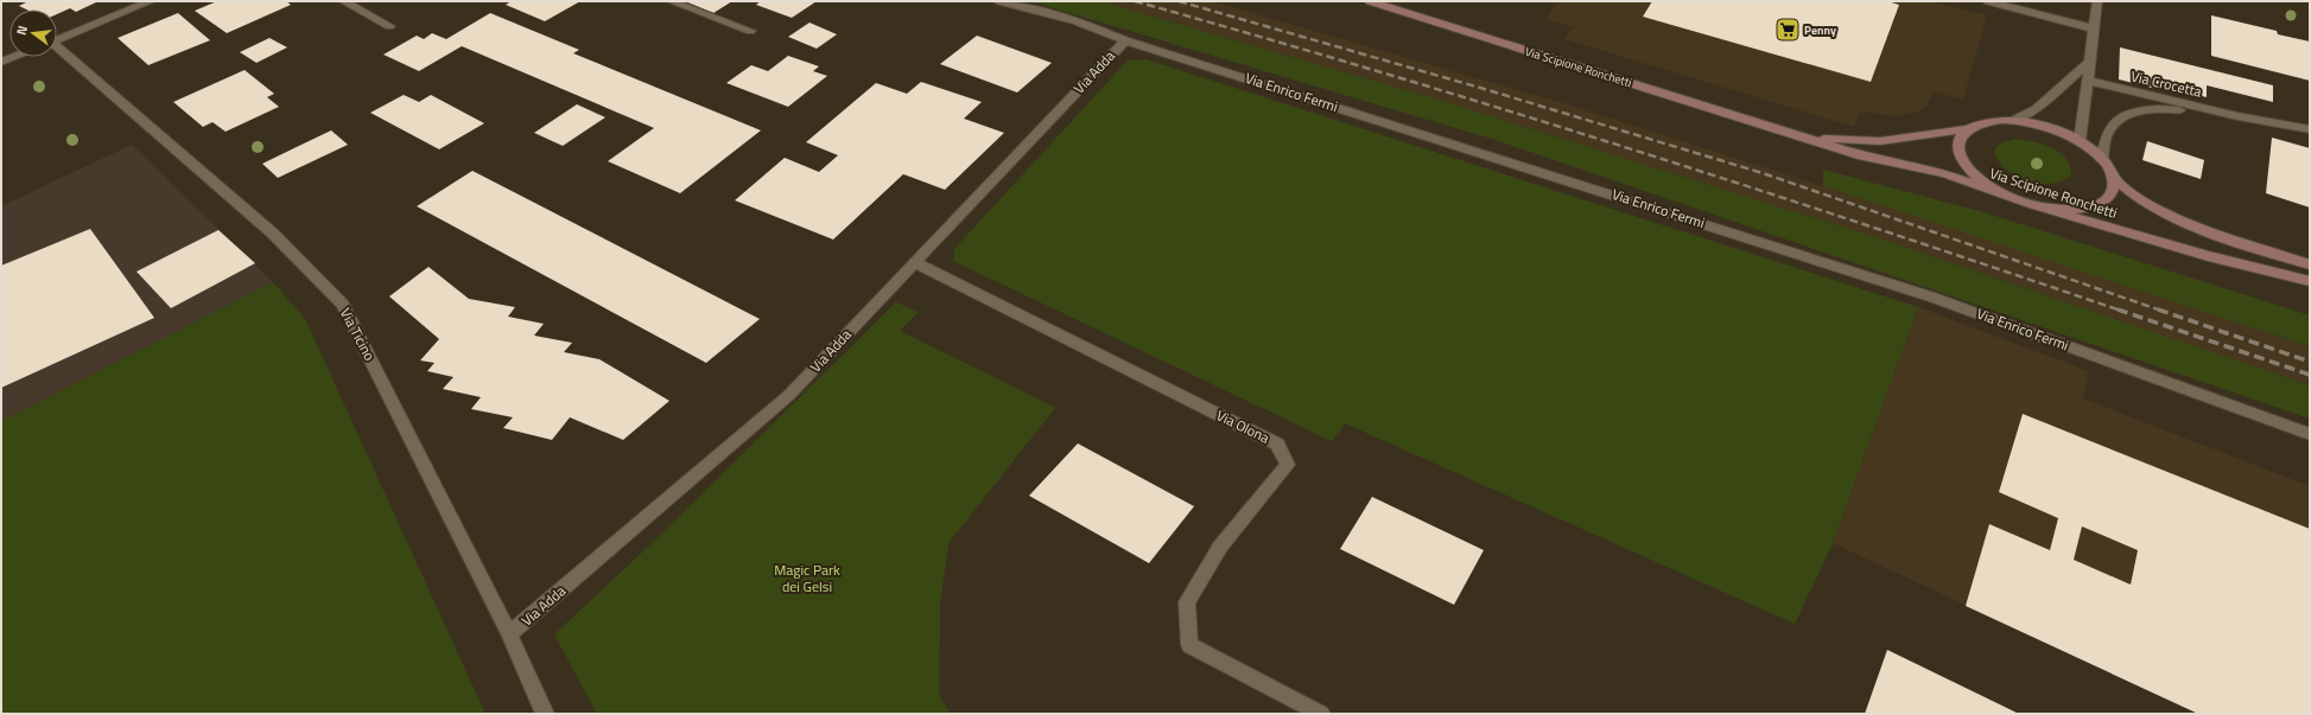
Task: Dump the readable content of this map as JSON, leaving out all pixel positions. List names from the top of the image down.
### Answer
{
  "streets": {
    "main road": ["Via Scipione Ronchetti"],
    "street": [
      "Via Adda",
      "Via Crocetta",
      "Via Enrico Fermi",
      "Via Ticino",
      "Via Olona"
    ]
  },
  "crossings": [
    ["Via Scipione Ronchetti", "Via Crocetta"],
    ["Via Adda", "Via Enrico Fermi"],
    ["Via Adda", "Via Ticino"],
    ["Via Adda", "Via Olona"]
  ],
  "parks": ["Magic Park dei Gelsi"],
  "places": {
    "supermarket": ["Penny"]
  },
  "north": "left"
}
